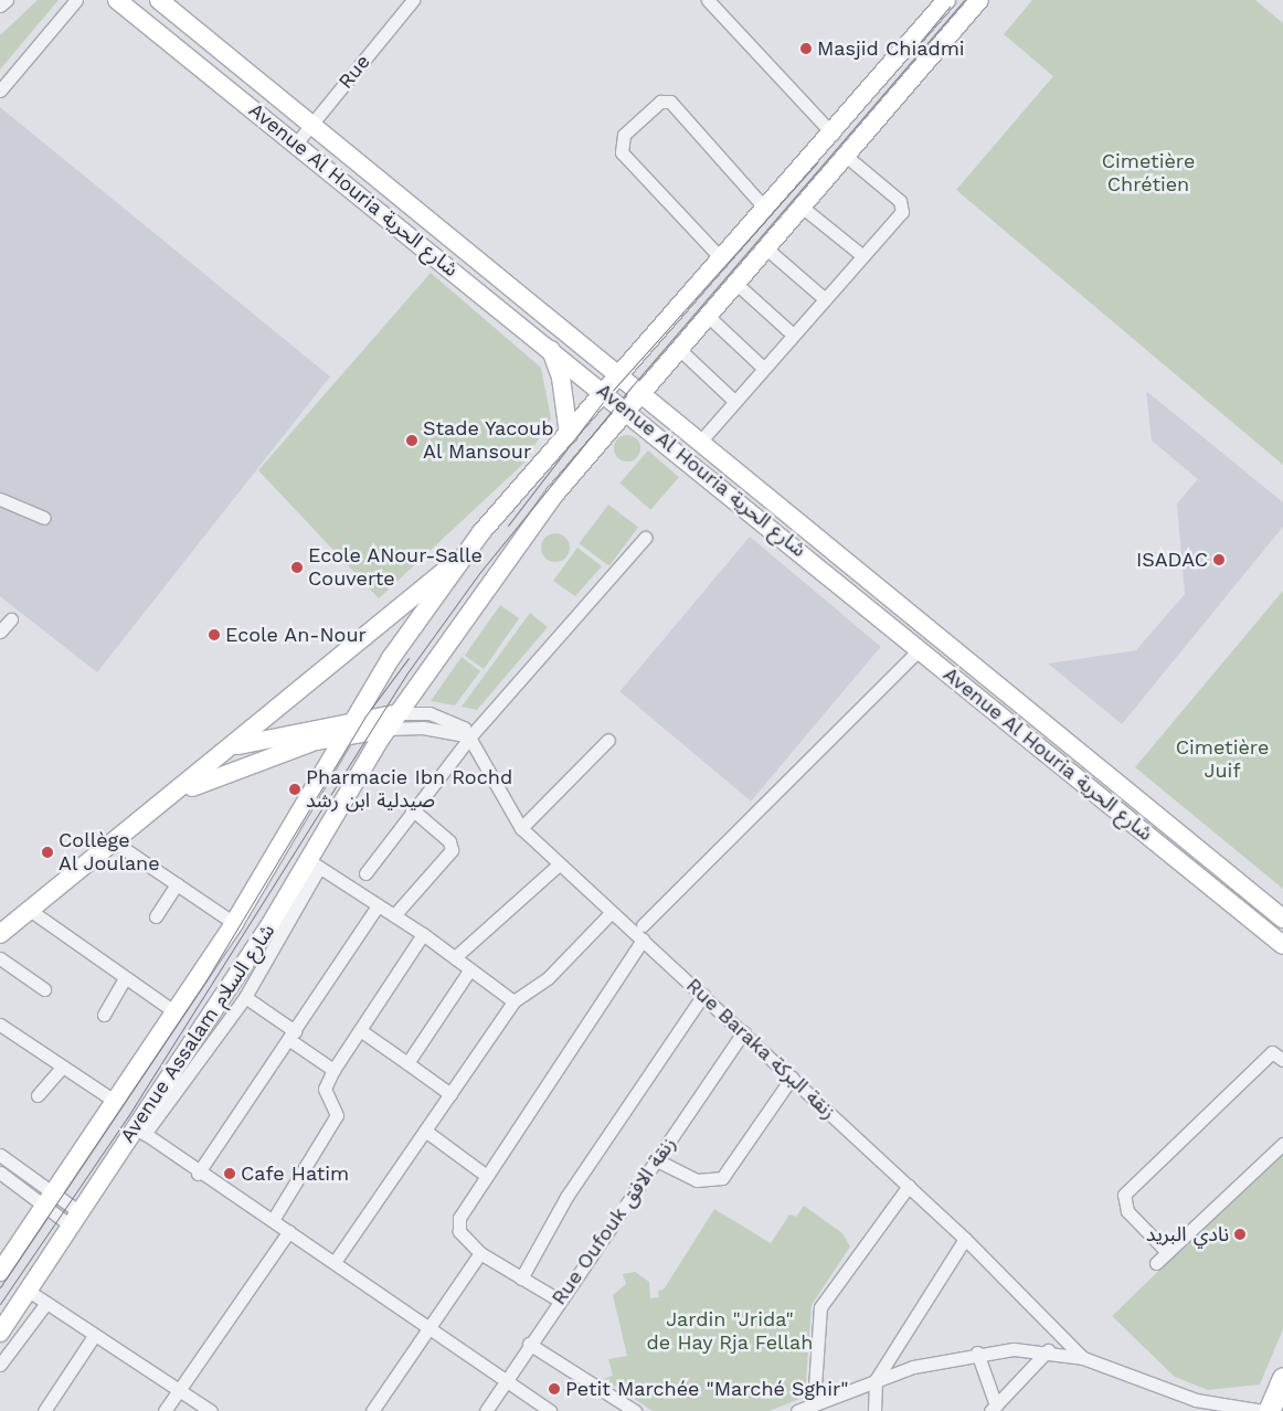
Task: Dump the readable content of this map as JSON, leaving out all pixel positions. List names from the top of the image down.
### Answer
{
  "streets": {
    "main road": ["Avenue Al Houria شارع الحرية", "Avenue Assalam شارع السلام"],
    "street": ["Rue", "Rue Baraka زنقة البركة", "Rue Oufouk زنقة الافق"]
  },
  "crossings": [
    ["Rue", "Avenue Al Houria شارع الحرية"],
    ["Avenue Al Houria شارع الحرية", "Avenue Assalam شارع السلام"],
    ["Avenue Assalam شارع السلام", "Rue Baraka زنقة البركة"],
    ["Rue Baraka زنقة البركة", "Rue Oufouk زنقة الافق"]
  ],
  "parks": ["Cimetière Chrétien", "Cimetière Juif", "Jardin \"Jrida\" de Hay Rja Fellah"],
  "places": [
    "Masjid Chiadmi",
    "Stade Yacoub Al Mansour",
    "ISADAC",
    "Ecole ANour-Salle Couverte",
    "Ecole An-Nour",
    "Pharmacie Ibn Rochd صيدلية ابن رشد",
    "Collège Al Joulane",
    "Cafe Hatim",
    "نادي البريد",
    "Petit Marchée \"Marché Sghir\""
  ]
}
